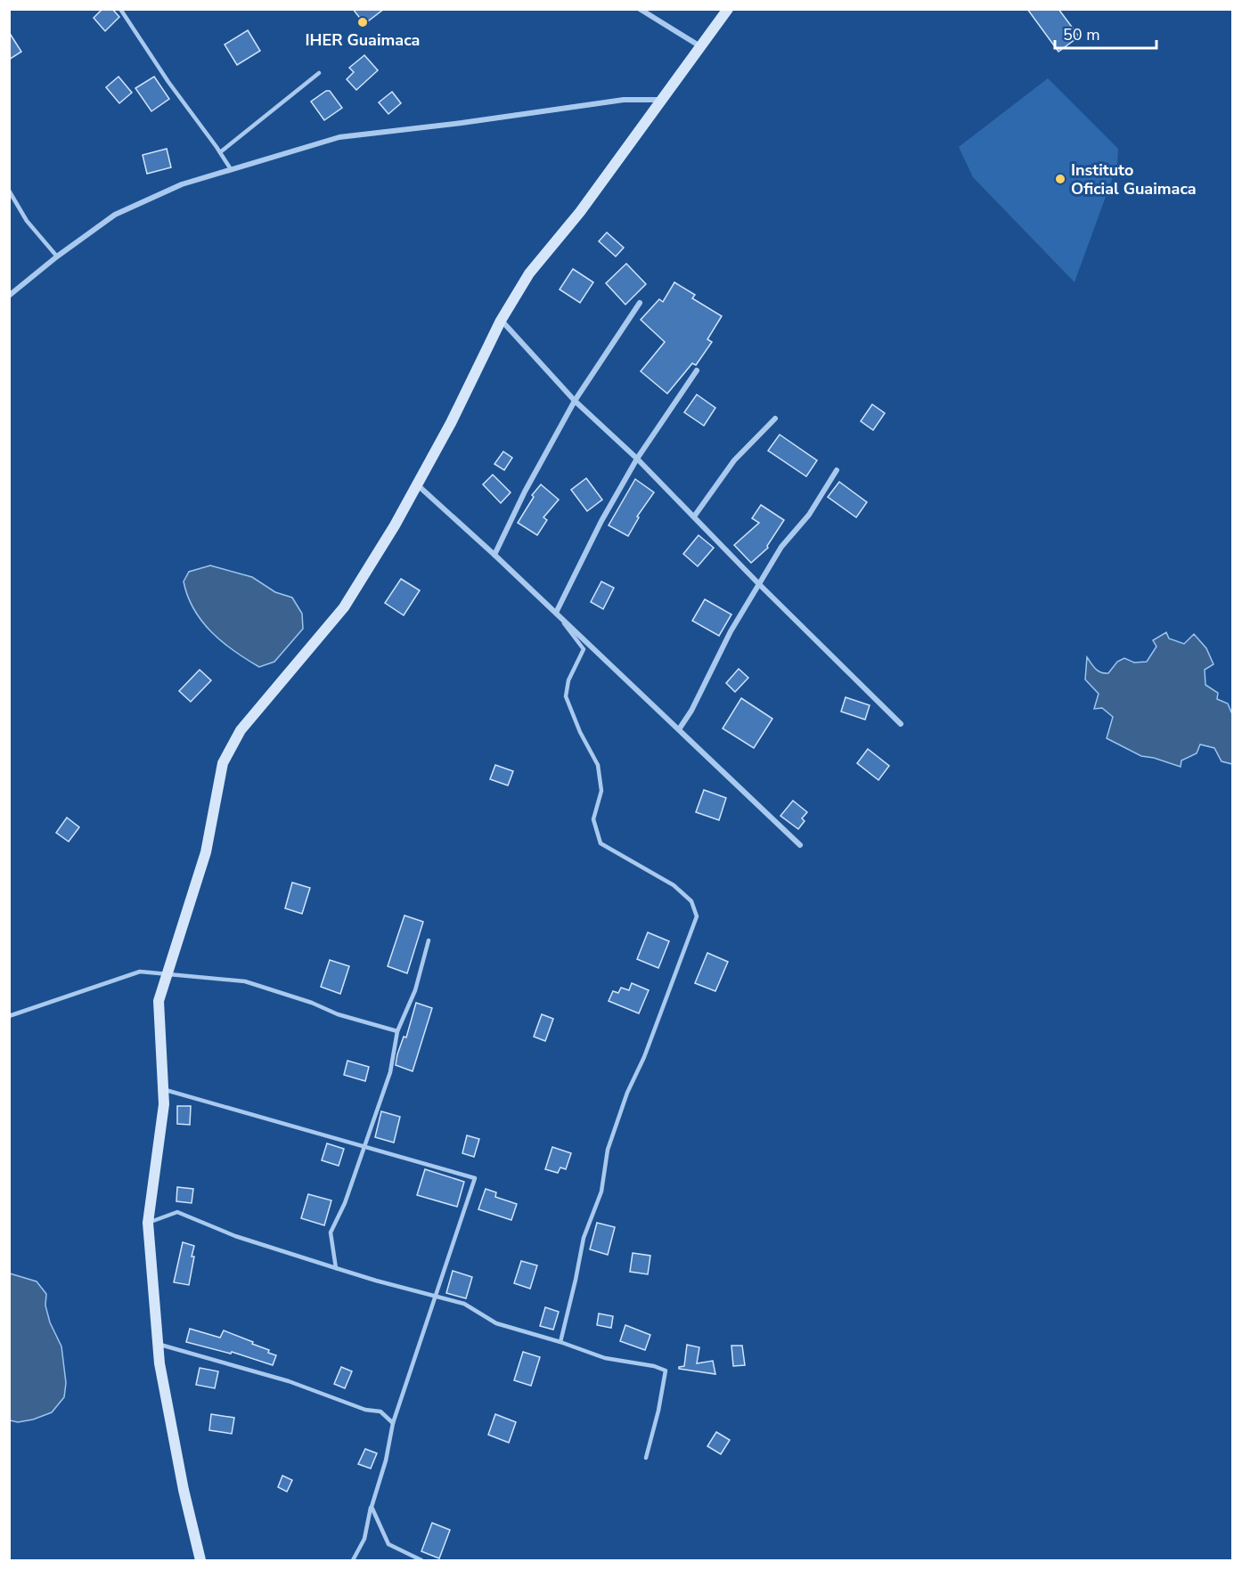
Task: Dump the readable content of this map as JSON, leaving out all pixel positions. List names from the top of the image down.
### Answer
{
  "places": ["IHER Guaimaca", "Instituto Oficial Guaimaca"],
  "scale_bar": "50 m"
}
